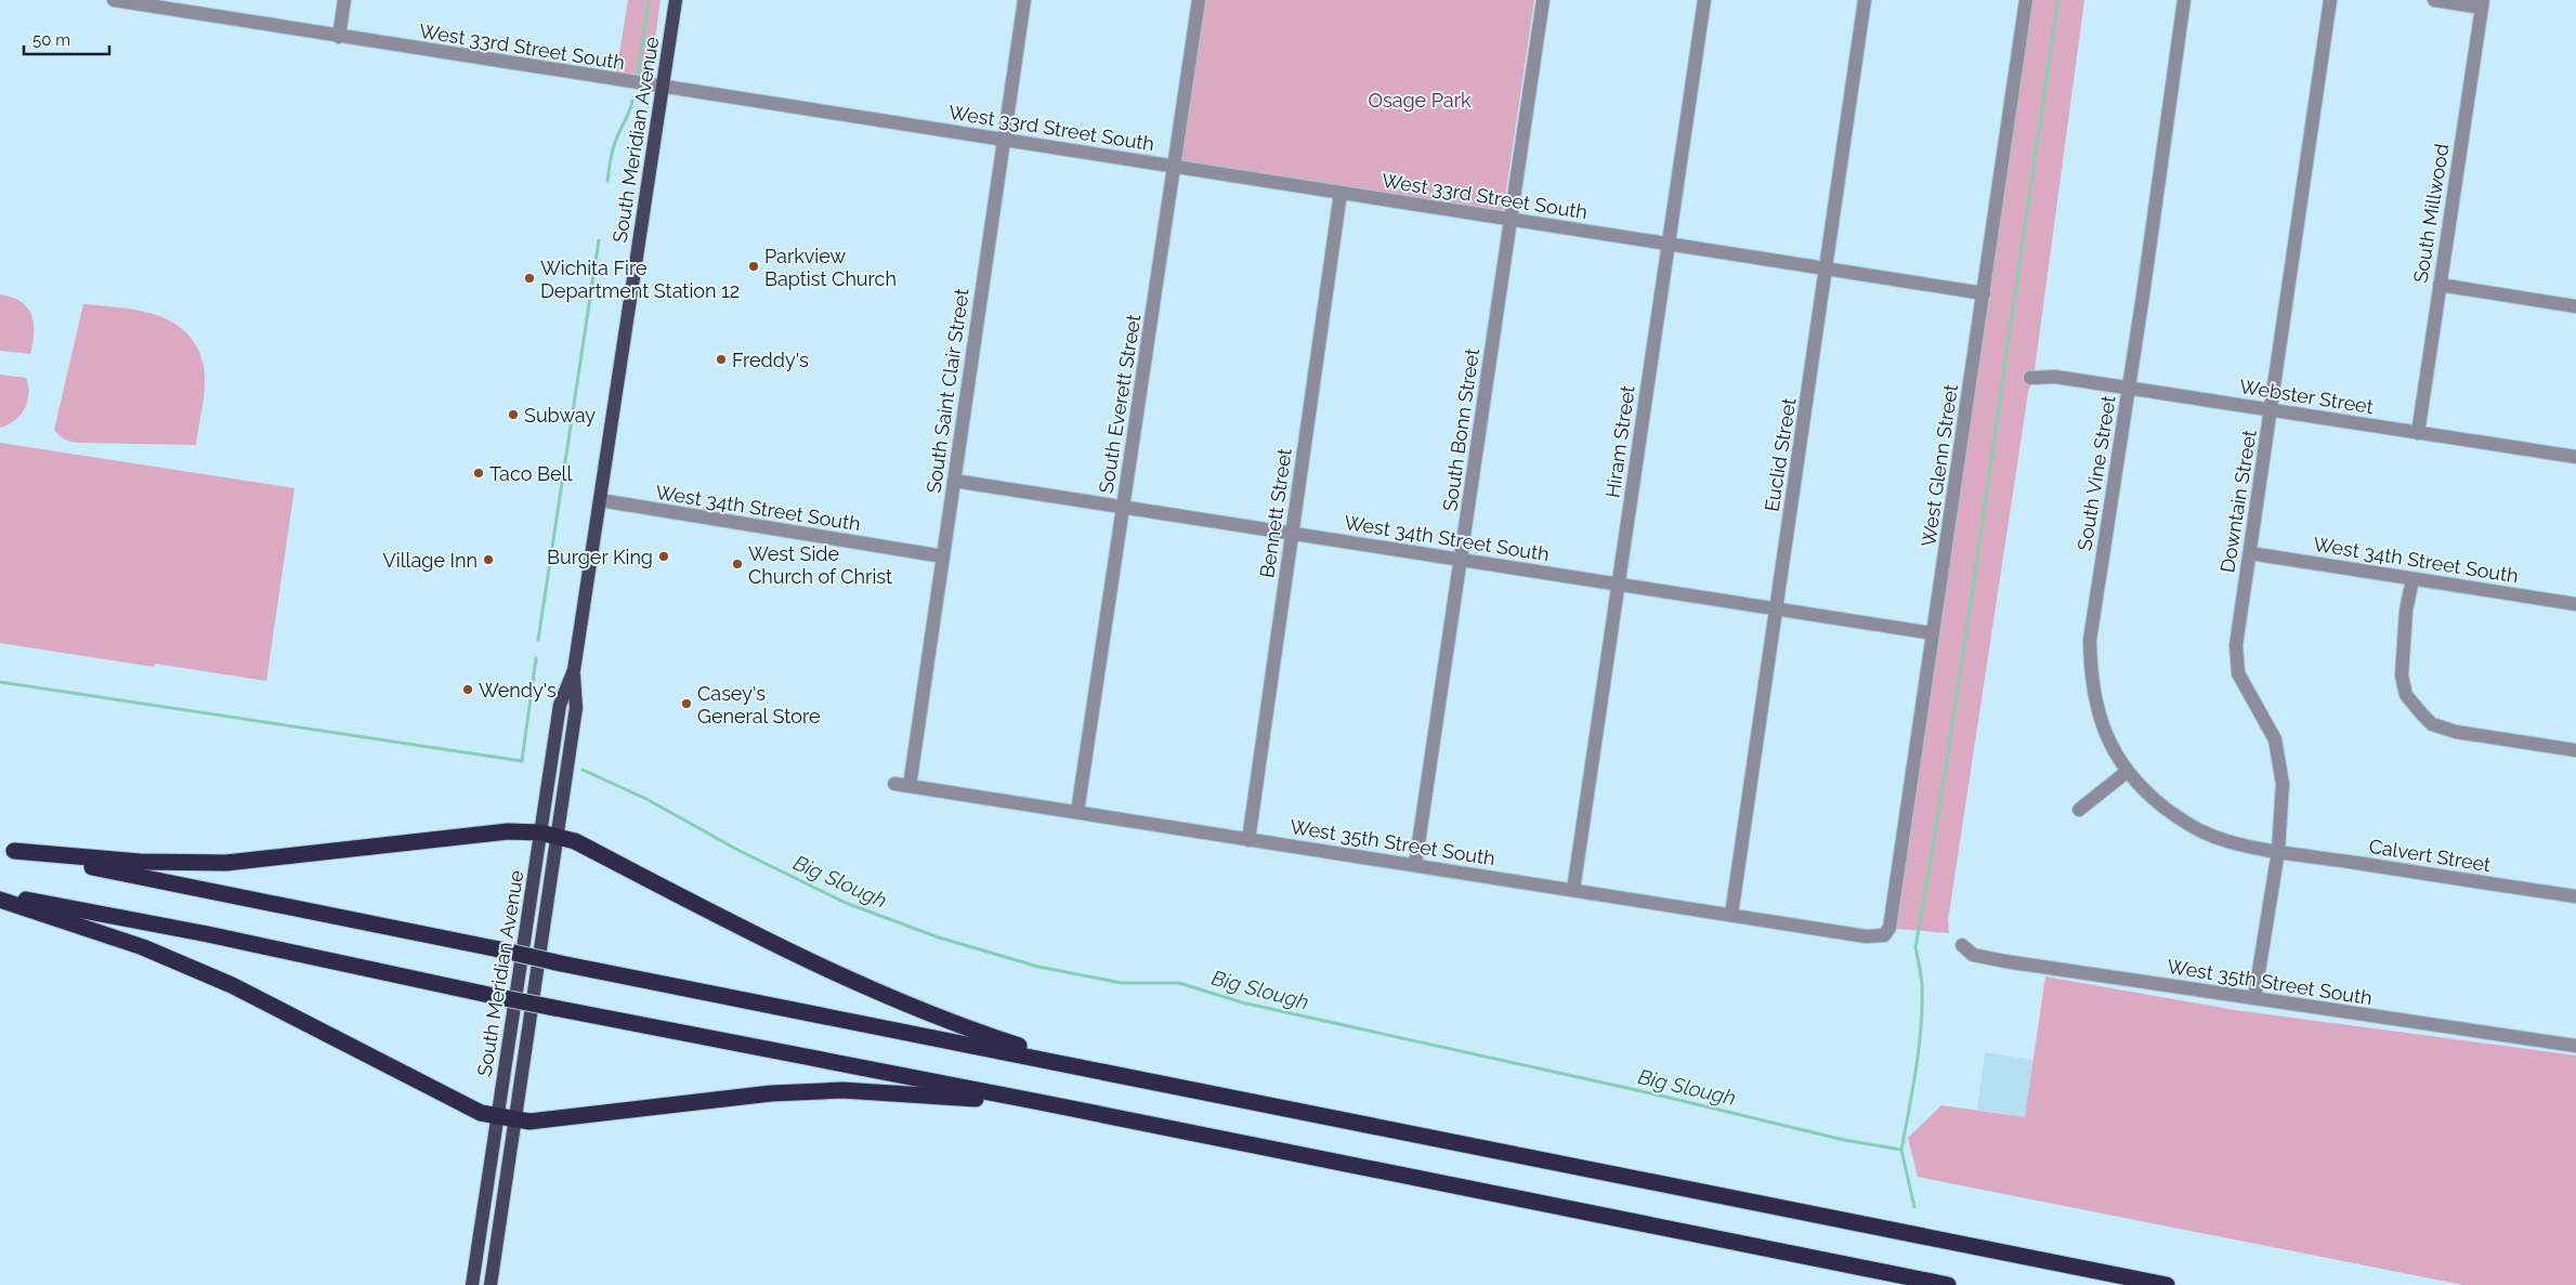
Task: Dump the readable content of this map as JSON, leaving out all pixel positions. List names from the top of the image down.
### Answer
{
  "streets": {
    "main road": ["South Meridian Avenue"],
    "street": [
      "West 33rd Street South",
      "South Millwood",
      "South Saint Clair Street",
      "Webster Street",
      "South Everett Street",
      "South Bonn Street",
      "Hiram Street",
      "Euclid Street",
      "West Glenn Street",
      "South Vine Street",
      "Downtain Street",
      "West 34th Street South",
      "Bennett Street",
      "West 35th Street South",
      "Calvert Street"
    ]
  },
  "crossings": [
    ["West 33rd Street South", "South Meridian Avenue"],
    ["West 33rd Street South", "South Saint Clair Street"],
    ["West 33rd Street South", "South Everett Street"],
    ["West 33rd Street South", "South Bonn Street"],
    ["West 33rd Street South", "Hiram Street"],
    ["West 33rd Street South", "Euclid Street"],
    ["West 33rd Street South", "West Glenn Street"],
    ["West 33rd Street South", "Bennett Street"],
    ["South Meridian Avenue", "West 34th Street South"],
    ["South Millwood", "Webster Street"],
    ["South Saint Clair Street", "West 34th Street South"],
    ["South Saint Clair Street", "West 35th Street South"],
    ["Webster Street", "South Vine Street"],
    ["Webster Street", "Downtain Street"],
    ["South Everett Street", "West 34th Street South"],
    ["South Everett Street", "West 35th Street South"],
    ["South Bonn Street", "West 34th Street South"],
    ["South Bonn Street", "West 35th Street South"],
    ["Hiram Street", "West 34th Street South"],
    ["Hiram Street", "West 35th Street South"],
    ["Euclid Street", "West 34th Street South"],
    ["Euclid Street", "West 35th Street South"],
    ["West Glenn Street", "West 34th Street South"],
    ["West Glenn Street", "West 35th Street South"],
    ["South Vine Street", "Downtain Street"],
    ["South Vine Street", "Calvert Street"],
    ["Downtain Street", "West 34th Street South"],
    ["Downtain Street", "West 35th Street South"],
    ["Downtain Street", "Calvert Street"],
    ["West 34th Street South", "Bennett Street"],
    ["Bennett Street", "West 35th Street South"]
  ],
  "water": ["Big Slough"],
  "parks": ["Osage Park"],
  "places": [
    "Parkview Baptist Church",
    "Wichita Fire Department Station 12",
    "Freddy's",
    "Subway",
    "Taco Bell",
    "Burger King",
    "Village Inn",
    "West Side Church of Christ",
    "Wendy's",
    "Casey's General Store"
  ],
  "scale_bar": "50 m"
}
